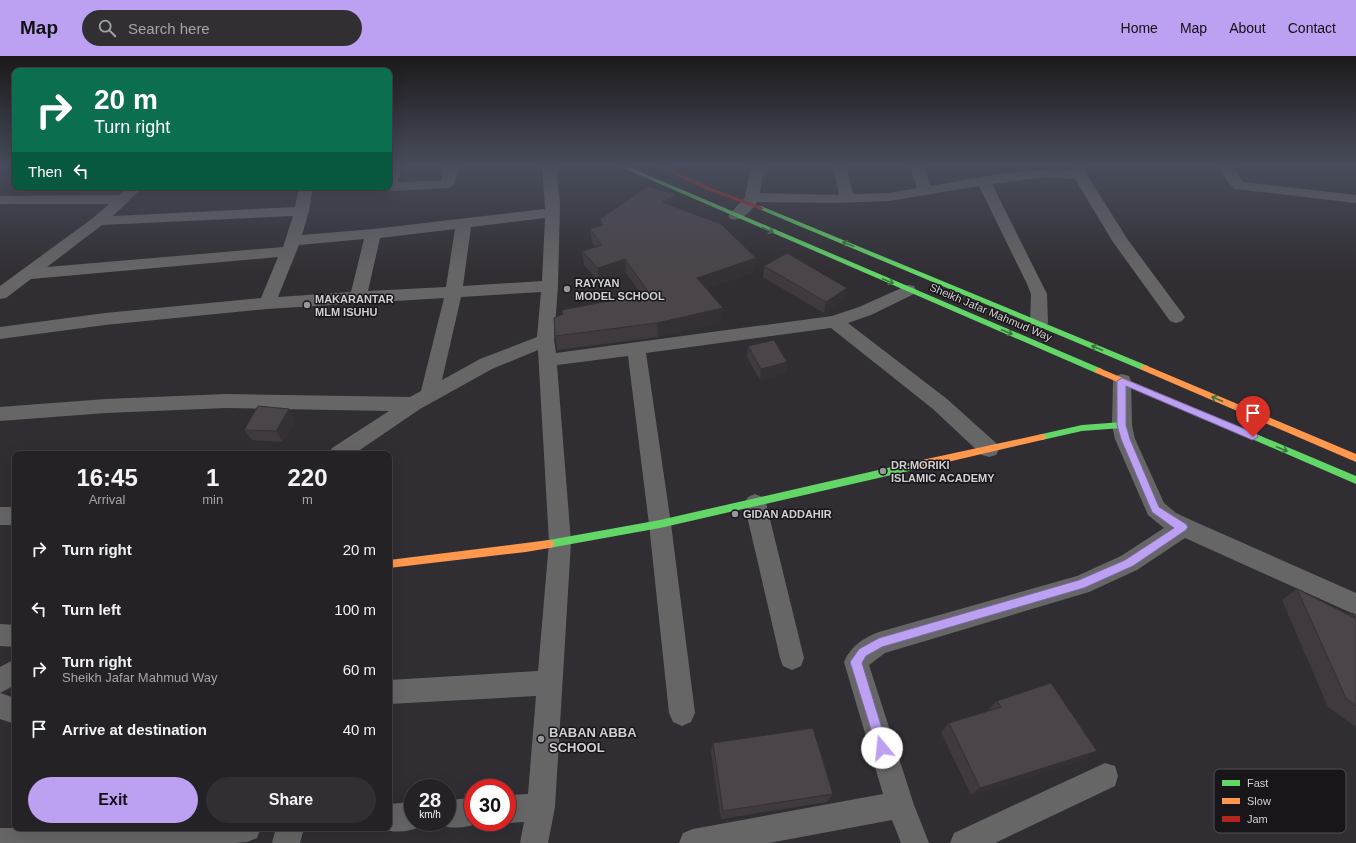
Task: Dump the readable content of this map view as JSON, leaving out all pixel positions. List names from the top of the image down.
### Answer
{
  "streets": {
    "main road": ["Sheikh Jafar Mahmud Way"]
  },
  "places": [
    "RAYYAN MODEL SCHOOL",
    "MAKARANTAR MLM ISUHU",
    "DR.MORIKI ISLAMIC ACADEMY",
    "GIDAN ADDAHIR",
    "BABAN ABBA SCHOOL"
  ],
  "legend": ["Fast", "Slow", "Jam"],
  "page": {
    "header": "Map",
    "search": "Search here",
    "nav": [
      "Home",
      "Map",
      "About",
      "Contact"
    ],
    "turn": ["20 m", "Turn right"],
    "then": "Then",
    "eta": [
      "16:45",
      "Arrival",
      "1",
      "min",
      "220",
      "m"
    ],
    "list": [
      {
        "name": "Turn right",
        "value": "20 m"
      },
      {
        "name": "Turn left",
        "value": "100 m"
      },
      {
        "name": "Turn right",
        "note": "Sheikh Jafar Mahmud Way",
        "value": "60 m"
      },
      {
        "name": "Arrive at destination",
        "value": "40 m"
      }
    ],
    "buttons": ["Exit", "Share"],
    "speed": "28 km/h",
    "limit": "30"
  }
}
